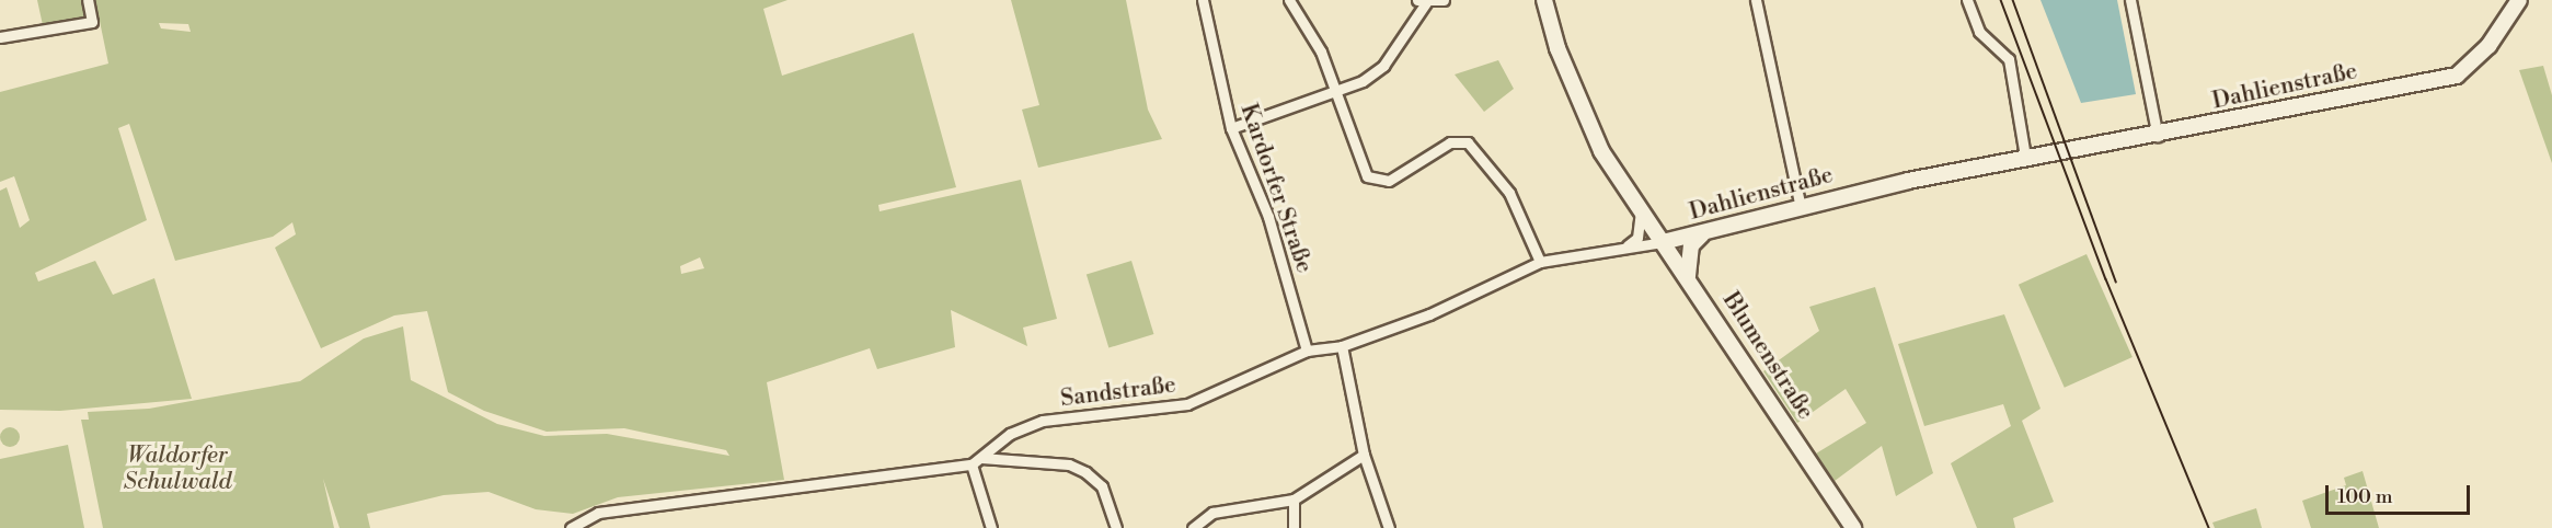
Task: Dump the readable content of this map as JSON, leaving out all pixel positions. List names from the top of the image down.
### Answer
{
  "streets": {
    "main road": ["Dahlienstraße", "Blumenstraße"],
    "street": ["Kardorfer Straße", "Sandstraße"]
  },
  "crossings": [
    ["Dahlienstraße", "Blumenstraße"],
    ["Dahlienstraße", "Sandstraße"],
    ["Kardorfer Straße", "Sandstraße"],
    ["Blumenstraße", "Sandstraße"]
  ],
  "parks": ["Waldorfer Schulwald"],
  "scale_bar": "100 m"
}
